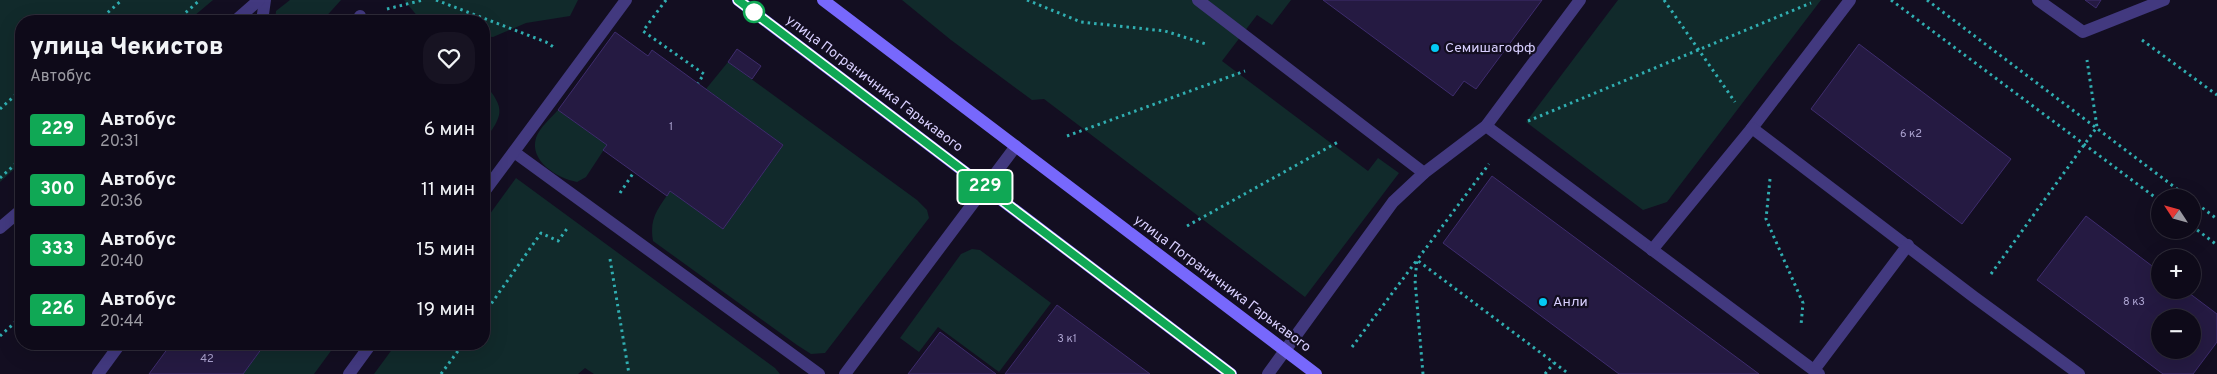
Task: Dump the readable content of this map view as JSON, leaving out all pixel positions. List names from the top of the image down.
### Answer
{
  "streets": {
    "street": ["улица Пограничника Гарькавого"]
  },
  "places": ["Семишагофф", "Анли"],
  "lines": ["bus line 229"],
  "house_numbers": [
    "1",
    "6 к2",
    "8 к3",
    "3 к1",
    "42"
  ],
  "north": "top left",
  "page": {
    "on_map": "229",
    "heading": ["улица Чекистов", "Автобус"],
    "list": [
      {
        "mark": "229",
        "name": "Автобус",
        "note": "20:31",
        "value": "6 мин"
      },
      {
        "mark": "300",
        "name": "Автобус",
        "note": "20:36",
        "value": "11 мин"
      },
      {
        "mark": "333",
        "name": "Автобус",
        "note": "20:40",
        "value": "15 мин"
      },
      {
        "mark": "226",
        "name": "Автобус",
        "note": "20:44",
        "value": "19 мин"
      }
    ],
    "map_buttons": ["+", "−"]
  }
}
